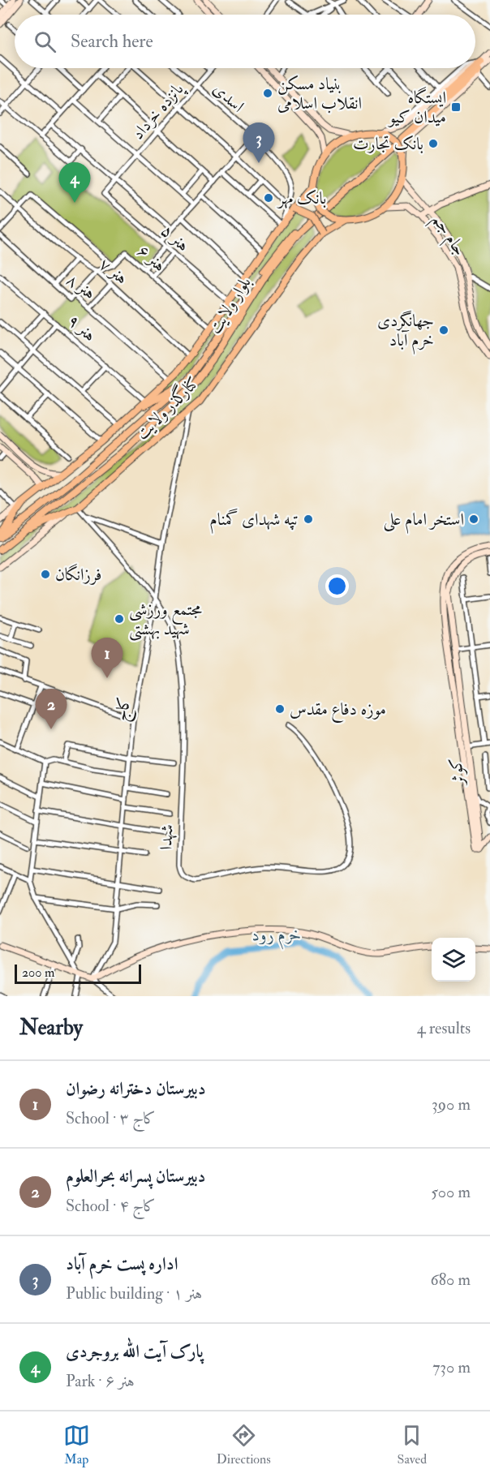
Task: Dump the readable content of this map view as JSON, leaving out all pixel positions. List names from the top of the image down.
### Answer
{
  "streets": {
    "main road": [
      "جام جم",
      "بلوار ولایت",
      "کنارگذر ولایت",
      "کوثر"
    ],
    "street": [
      "اسدی",
      "پانزده خرداد",
      "هنر ۵",
      "هنر ۶",
      "هنر ۷",
      "هنر ۸",
      "هنر ۹",
      "کاج",
      "شهدا"
    ]
  },
  "crossings": [
    ["اسدی", "پانزده خرداد"],
    ["اسدی", "کنارگذر ولایت"],
    ["پانزده خرداد", "هنر ۵"],
    ["جام جم", "کنارگذر ولایت"],
    ["هنر ۵", "کنارگذر ولایت"],
    ["هنر ۶", "هنر ۷"],
    ["هنر ۶", "کنارگذر ولایت"],
    ["هنر ۷", "کنارگذر ولایت"],
    ["هنر ۸", "کنارگذر ولایت"],
    ["هنر ۹", "کنارگذر ولایت"],
    ["کنارگذر ولایت", "کاج"],
    ["کنارگذر ولایت", "شهدا"],
    ["کاج", "شهدا"]
  ],
  "water": ["خرم رود"],
  "places": {
    "other": [
      "بنیاد مسکن انقلاب اسلامی",
      "بانک تجارت",
      "بانک مهر",
      "جهانگردى خرم آباد",
      "تپه شهدای گمنام",
      "استخر امام علی",
      "فرزانگان",
      "مجتمع ورزشی شهید بهشتی",
      "موزه دفاع مقدس"
    ],
    "transit": ["ایستگاه میدان کیو"]
  },
  "scale_bar": "200 m",
  "page": {
    "search": "Search here",
    "pins": [
      "3",
      "4",
      "1",
      "2"
    ],
    "scale": "200 m",
    "heading": ["Nearby", "4 results"],
    "list": [
      {
        "mark": "1",
        "name": "دبیرستان دخترانه رضوان",
        "note": "School · کاج ۳",
        "value": "390 m"
      },
      {
        "mark": "2",
        "name": "دبیرستان پسرانه بحرالعلوم",
        "note": "School · کاج ۴",
        "value": "500 m"
      },
      {
        "mark": "3",
        "name": "اداره پست خرم آباد",
        "note": "Public building · هنر ۱",
        "value": "680 m"
      },
      {
        "mark": "4",
        "name": "پارک آیت الله بروجردی",
        "note": "Park · هنر ۶",
        "value": "730 m"
      }
    ],
    "nav": ["Map", "Directions", "Saved"]
  }
}
